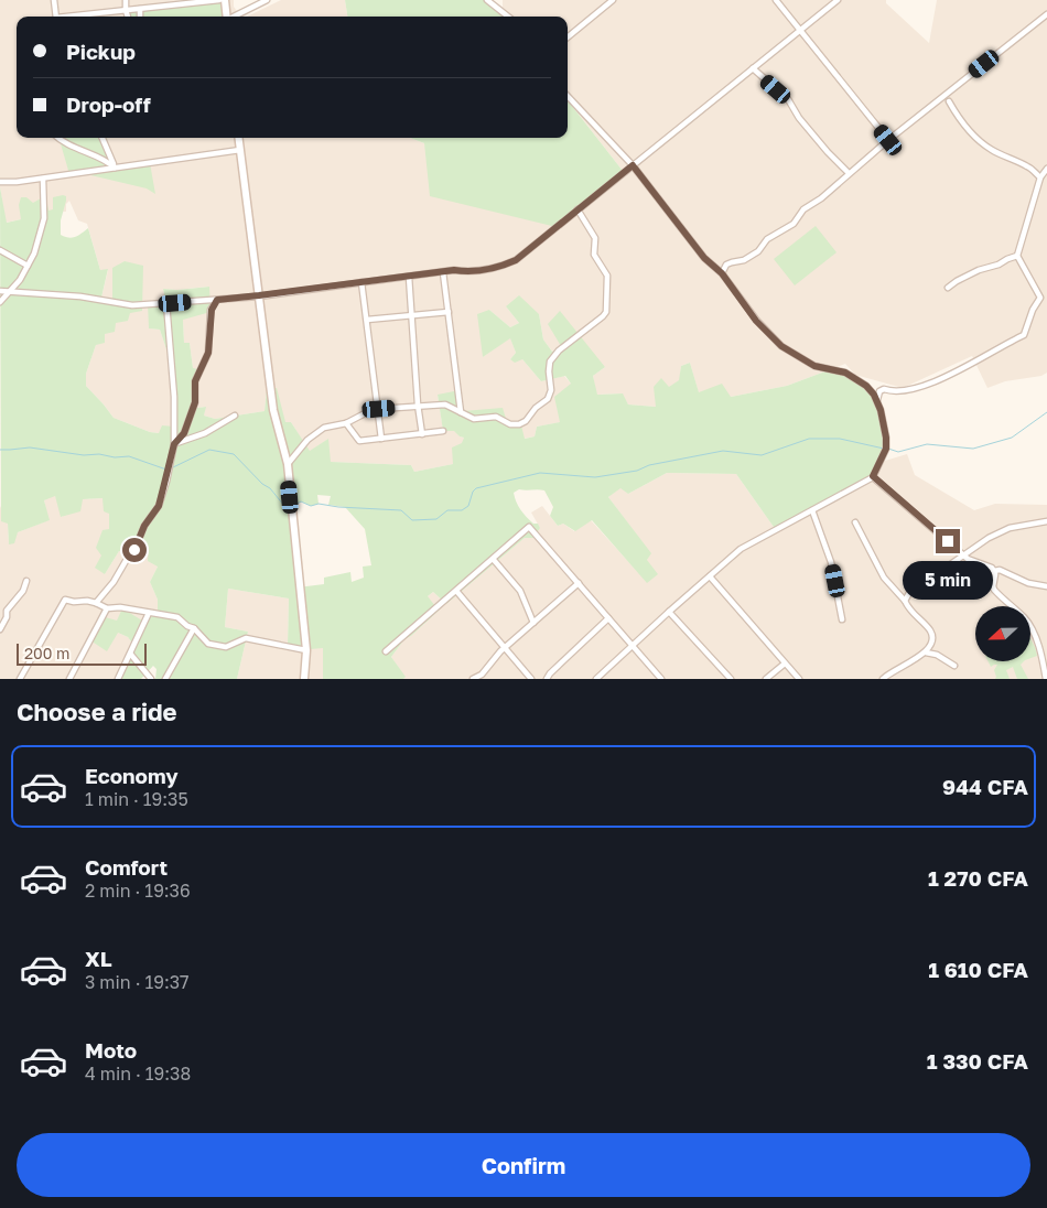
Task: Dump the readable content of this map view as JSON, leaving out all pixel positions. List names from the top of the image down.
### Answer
{
  "scale_bar": "200 m",
  "north": "left",
  "page": {
    "banner": ["Pickup", "Drop-off"],
    "bubble": "5 min",
    "scale": "200 m",
    "heading": "Choose a ride",
    "list": [
      {
        "name": "Economy",
        "note": "1 min · 19:35",
        "value": "944 CFA"
      },
      {
        "name": "Comfort",
        "note": "2 min · 19:36",
        "value": "1 270 CFA"
      },
      {
        "name": "XL",
        "note": "3 min · 19:37",
        "value": "1 610 CFA"
      },
      {
        "name": "Moto",
        "note": "4 min · 19:38",
        "value": "1 330 CFA"
      }
    ],
    "buttons": "Confirm"
  }
}
